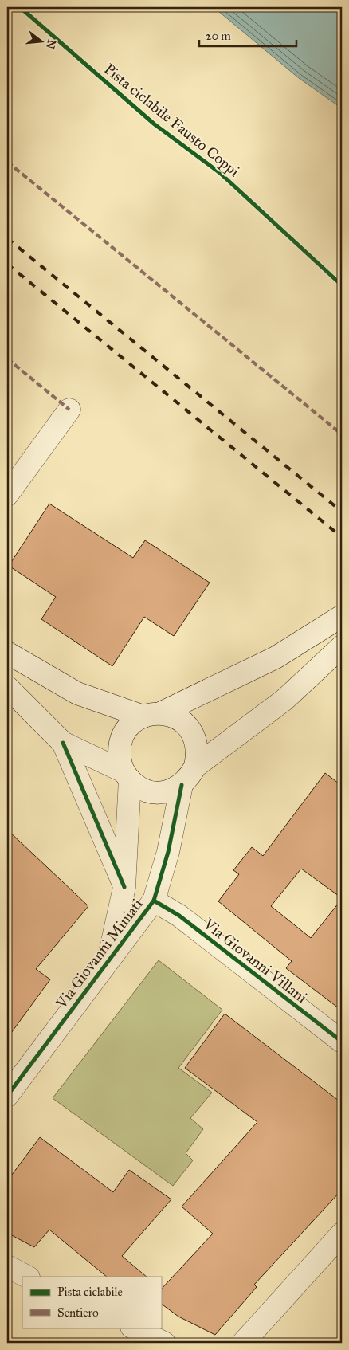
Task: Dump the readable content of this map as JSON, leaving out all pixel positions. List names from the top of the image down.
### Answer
{
  "streets": {
    "street": ["Via Giovanni Miniati", "Via Giovanni Villani"],
    "cycle path": ["Pista ciclabile Fausto Coppi"]
  },
  "crossings": [
    ["Via Giovanni Miniati", "Via Giovanni Villani"]
  ],
  "legend": ["Pista ciclabile", "Sentiero"],
  "scale_bar": "20 m",
  "north": "right"
}
